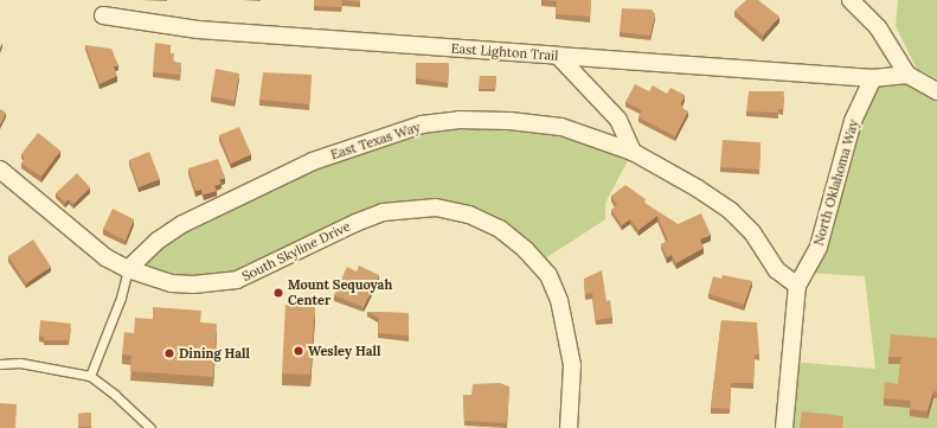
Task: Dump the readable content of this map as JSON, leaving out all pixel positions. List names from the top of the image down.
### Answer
{
  "streets": {
    "street": [
      "East Lighton Trail",
      "East Texas Way",
      "North Oklahoma Way",
      "South Skyline Drive"
    ]
  },
  "crossings": [
    ["East Lighton Trail", "North Oklahoma Way"],
    ["East Texas Way", "North Oklahoma Way"],
    ["East Texas Way", "South Skyline Drive"]
  ],
  "places": ["Mount Sequoyah Center", "Wesley Hall", "Dining Hall"]
}
